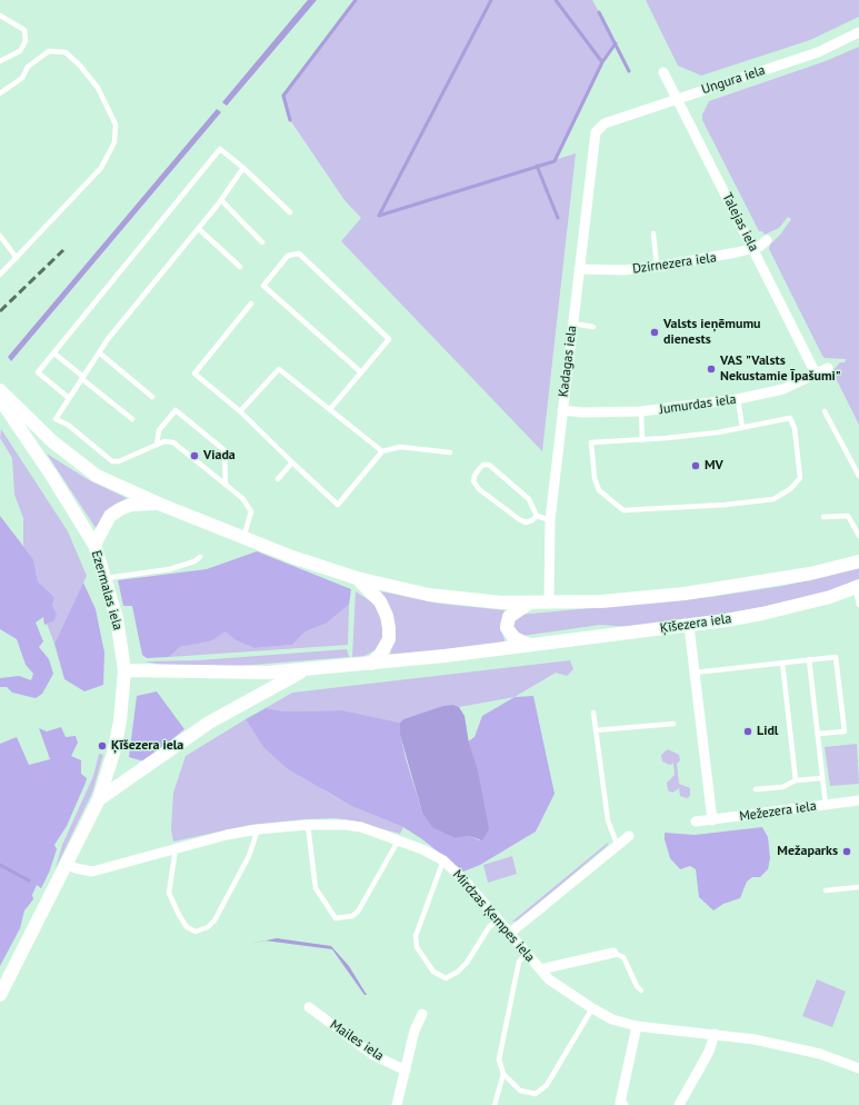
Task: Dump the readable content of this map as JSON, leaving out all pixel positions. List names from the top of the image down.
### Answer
{
  "streets": {
    "street": [
      "Ungura iela",
      "Talejas iela",
      "Dzirnezera iela",
      "Kadagas iela",
      "Jumurdas iela",
      "Ezermalas iela",
      "Ķīšezera iela",
      "Mežezera iela",
      "Mirdzas Ķempes iela",
      "Mailes iela"
    ]
  },
  "crossings": [
    ["Ungura iela", "Talejas iela"],
    ["Ungura iela", "Kadagas iela"],
    ["Talejas iela", "Dzirnezera iela"],
    ["Talejas iela", "Jumurdas iela"],
    ["Dzirnezera iela", "Kadagas iela"],
    ["Kadagas iela", "Jumurdas iela"],
    ["Ezermalas iela", "Ķīšezera iela"],
    ["Ezermalas iela", "Mirdzas Ķempes iela"]
  ],
  "places": [
    "Valsts ieņēmumu dienests",
    "VAS \"Valsts Nekustamie Īpašumi\"",
    "Viada",
    "MV",
    "Lidl",
    "Ķīšezera iela",
    "Mežaparks"
  ]
}
